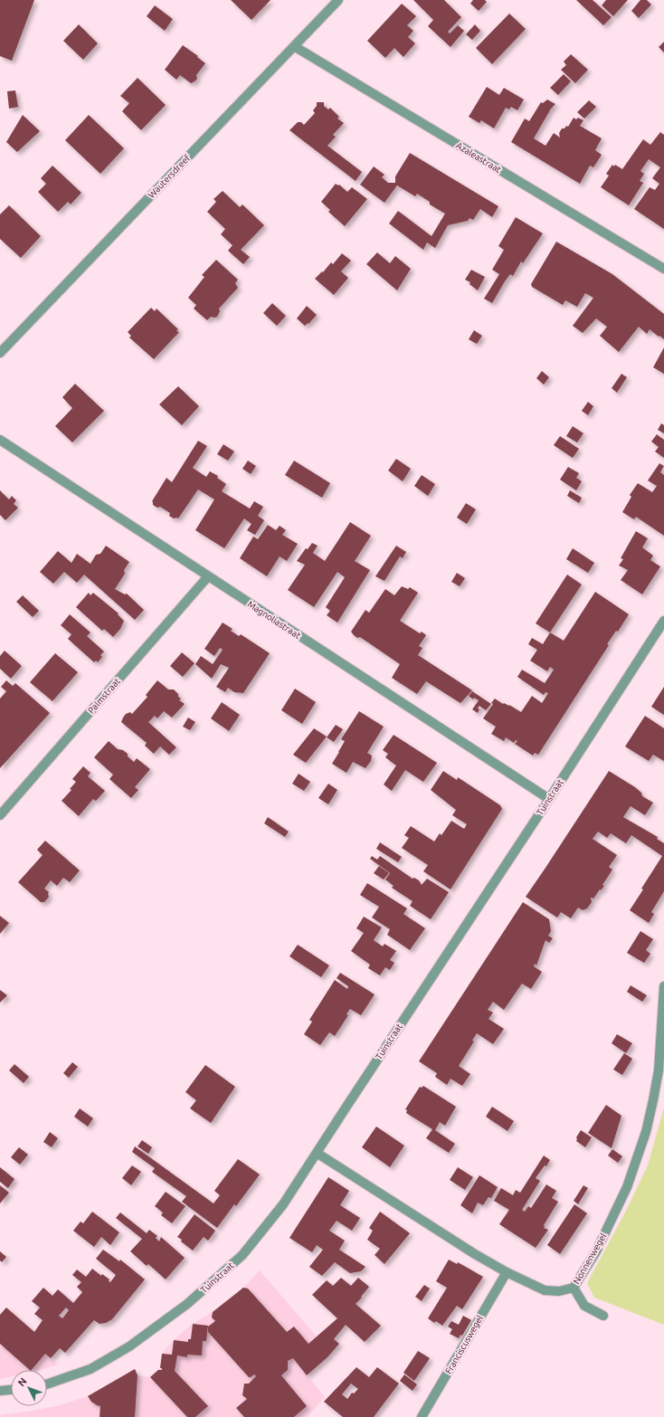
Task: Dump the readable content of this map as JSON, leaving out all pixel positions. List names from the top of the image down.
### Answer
{
  "streets": {
    "street": [
      "Azaleastraat",
      "Wautersdreef",
      "Magnoliastraat",
      "Palmstraat",
      "Tuinstraat",
      "Nonnenwegel",
      "Franciscuswegel"
    ]
  },
  "crossings": [
    ["Azaleastraat", "Wautersdreef"],
    ["Magnoliastraat", "Palmstraat"],
    ["Magnoliastraat", "Tuinstraat"],
    ["Tuinstraat", "Nonnenwegel"],
    ["Nonnenwegel", "Franciscuswegel"]
  ],
  "north": "top left"
}
